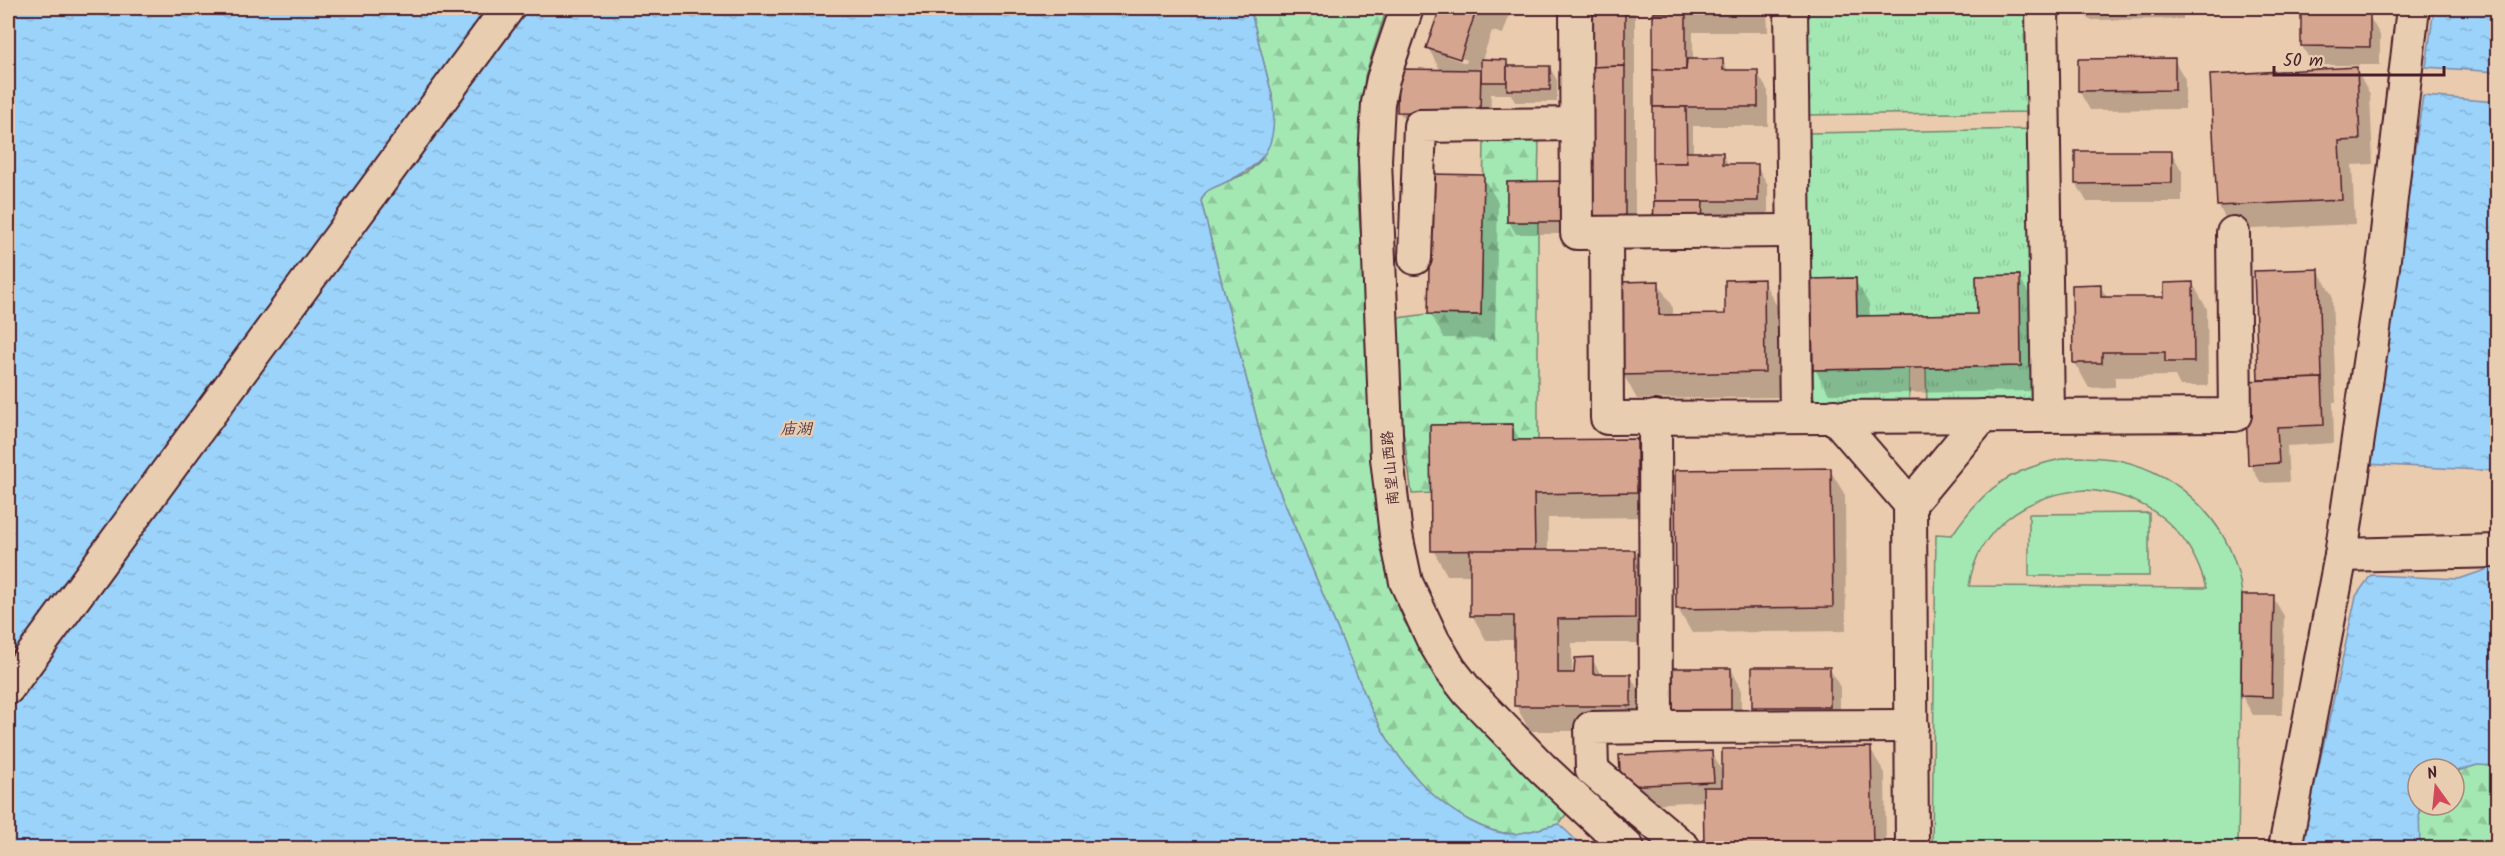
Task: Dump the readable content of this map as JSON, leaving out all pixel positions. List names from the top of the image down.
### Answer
{
  "streets": {
    "street": ["南望山西路"]
  },
  "water": ["庙湖"],
  "scale_bar": "50 m",
  "north": "top"
}
